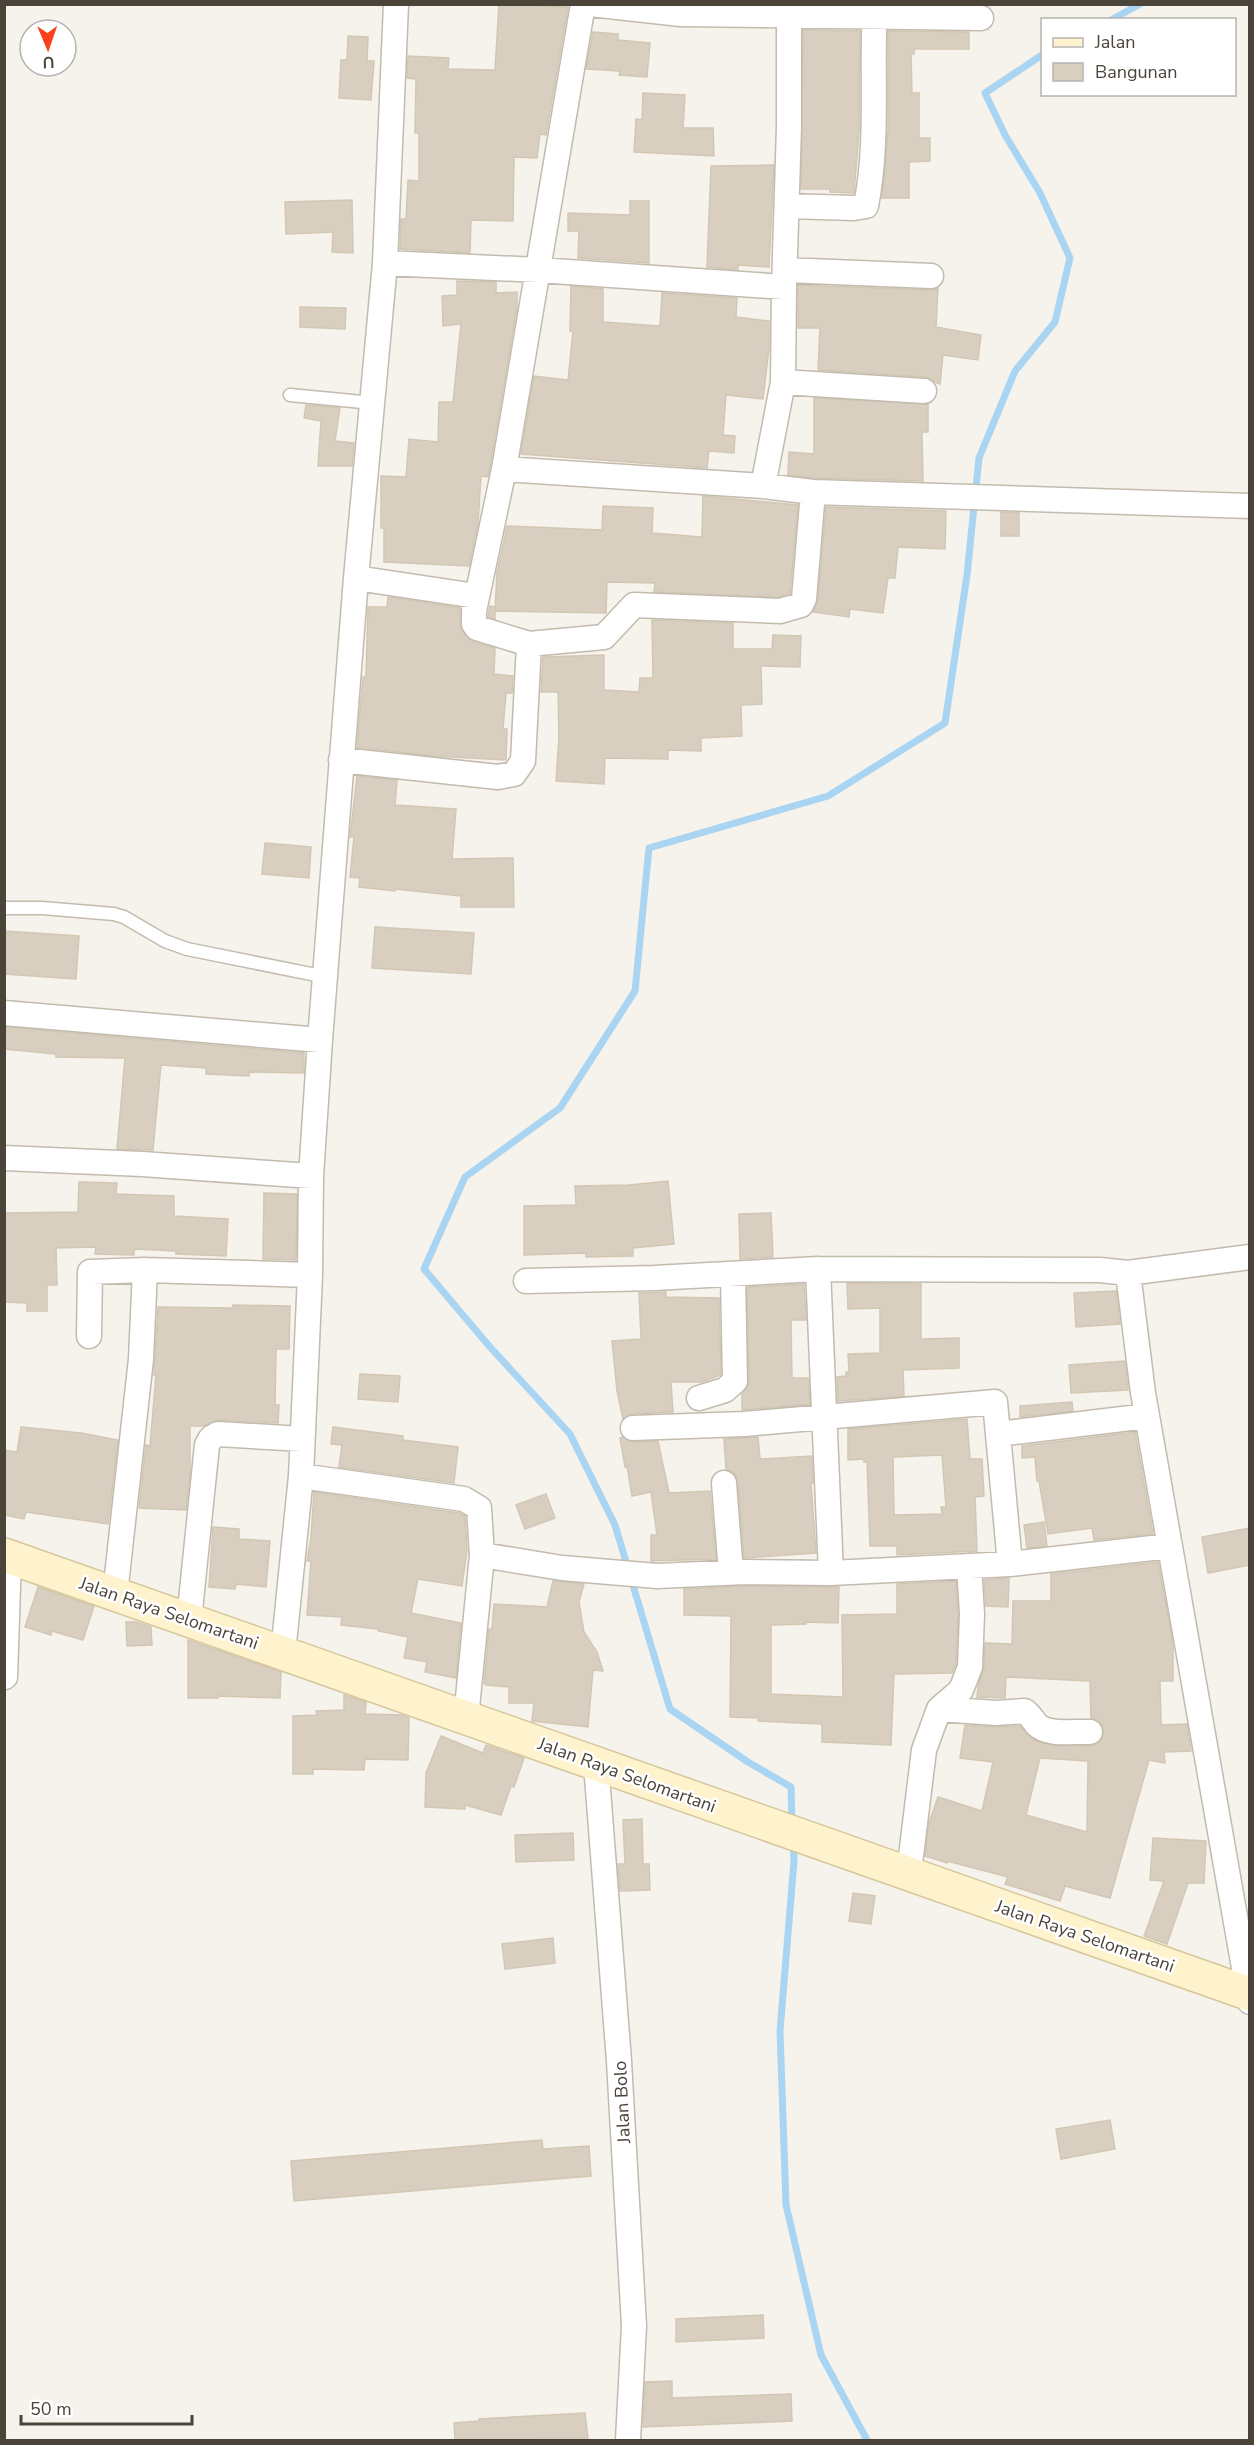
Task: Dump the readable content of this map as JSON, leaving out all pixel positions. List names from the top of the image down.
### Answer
{
  "streets": {
    "main road": ["Jalan Raya Selomartani"],
    "street": ["Jalan Bolo"]
  },
  "crossings": [
    ["Jalan Raya Selomartani", "Jalan Bolo"]
  ],
  "legend": ["Jalan", "Bangunan"],
  "scale_bar": "50 m",
  "north": "bottom"
}
